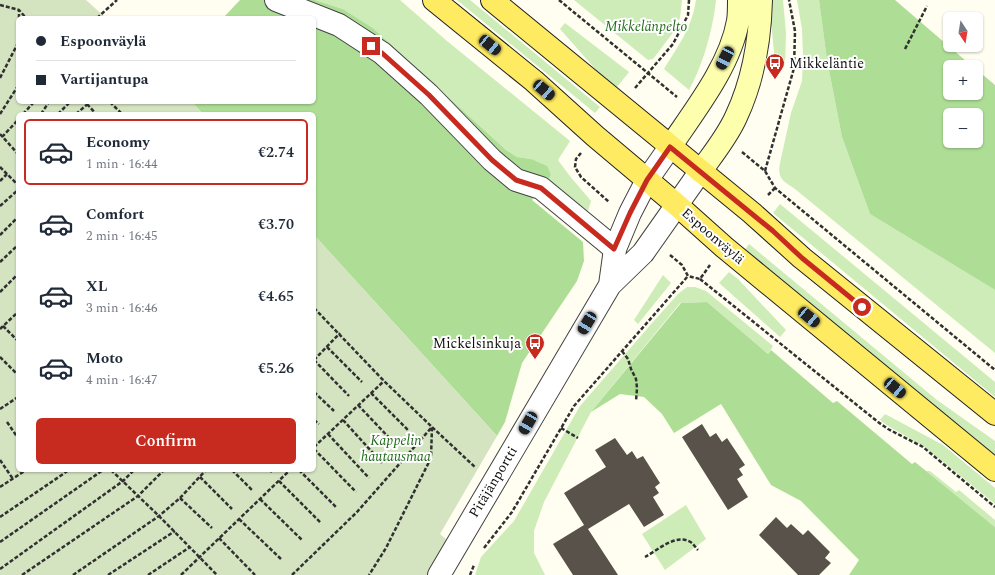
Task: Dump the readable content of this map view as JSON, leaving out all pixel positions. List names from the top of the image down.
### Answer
{
  "streets": {
    "main road": ["Espoonväylä"],
    "street": ["Pitäjänportti"]
  },
  "crossings": [
    ["Espoonväylä", "Pitäjänportti"]
  ],
  "parks": ["Mikkelänpelto", "Kappelin hautausmaa"],
  "places": {
    "bus stop": ["Mikkeläntie", "Mickelsinkuja"]
  },
  "north": "bottom",
  "page": {
    "map_buttons": ["+", "−"],
    "banner": ["Espoonväylä", "Vartijantupa"],
    "list": [
      {
        "name": "Economy",
        "note": "1 min · 16:44",
        "value": "€2.74"
      },
      {
        "name": "Comfort",
        "note": "2 min · 16:45",
        "value": "€3.70"
      },
      {
        "name": "XL",
        "note": "3 min · 16:46",
        "value": "€4.65"
      },
      {
        "name": "Moto",
        "note": "4 min · 16:47",
        "value": "€5.26"
      }
    ],
    "buttons": "Confirm"
  }
}
